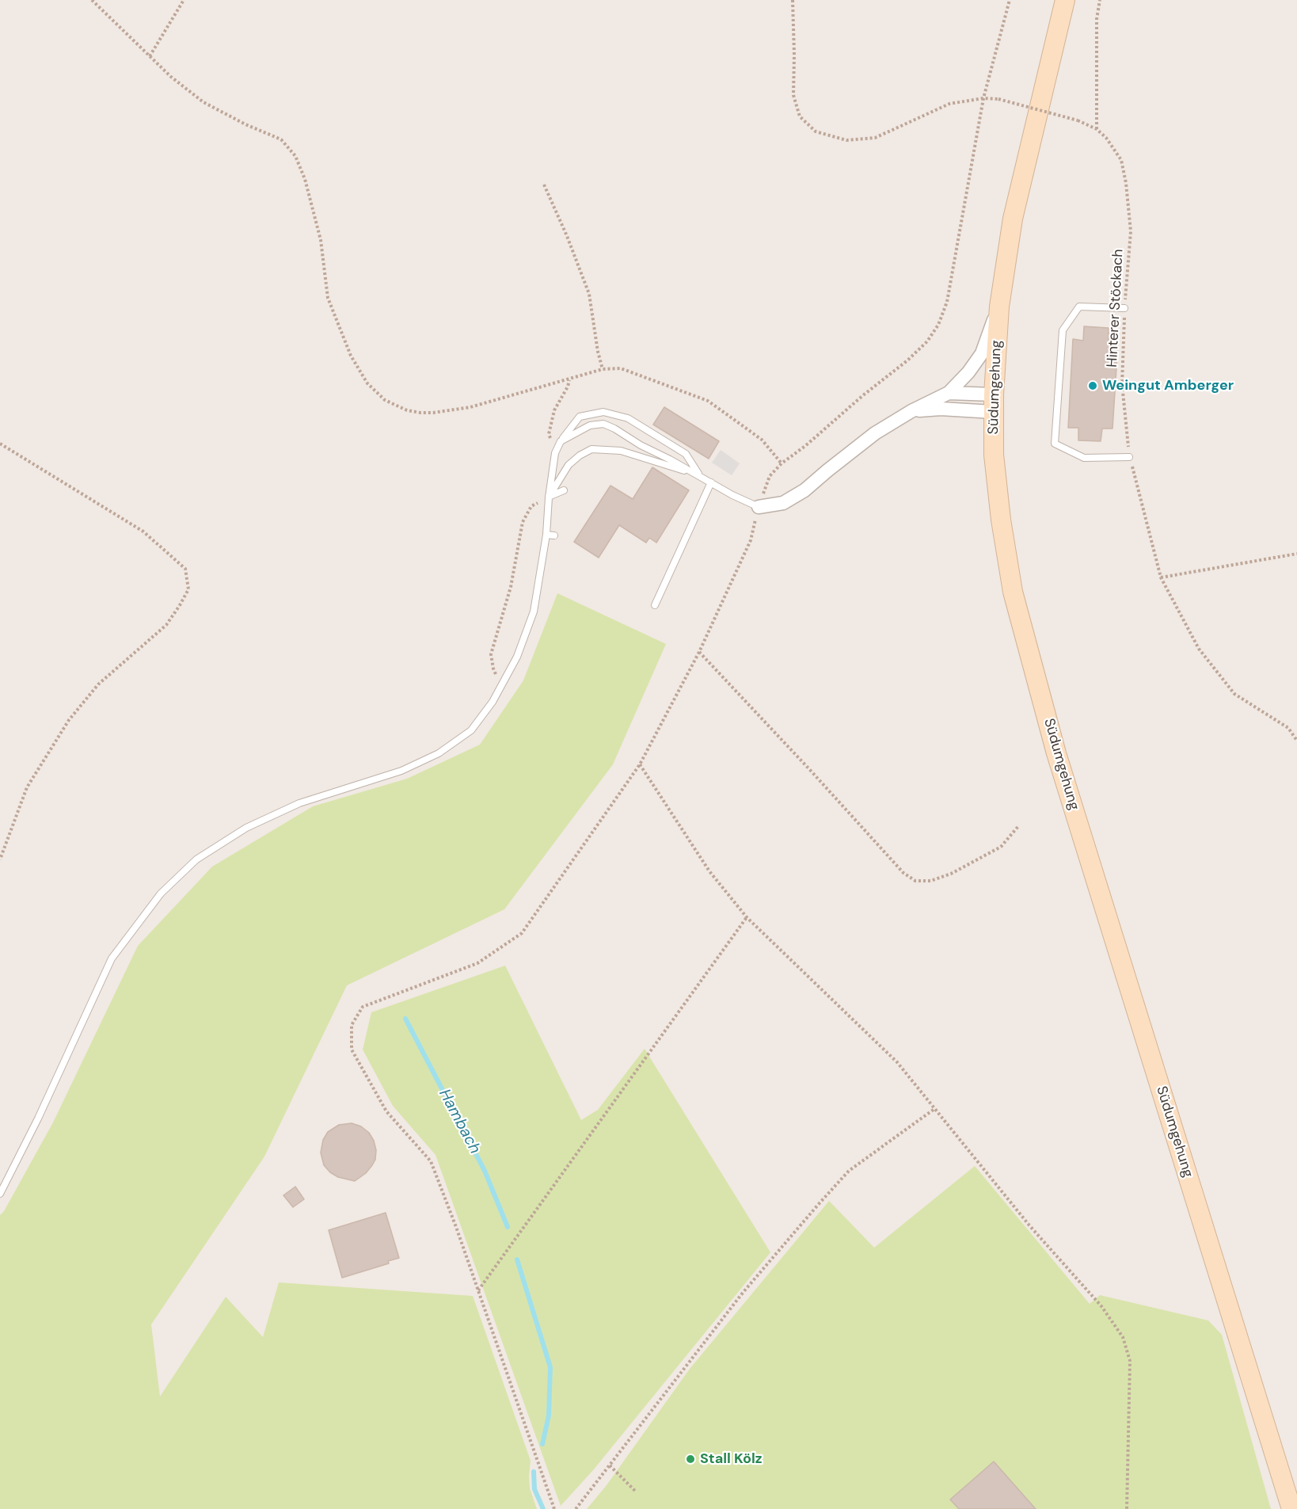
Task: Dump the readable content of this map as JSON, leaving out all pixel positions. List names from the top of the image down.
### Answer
{
  "streets": {
    "main road": ["Südumgehung"],
    "path": ["Hinterer Stöckach"]
  },
  "water": ["Hambach"],
  "places": ["Weingut Amberger", "Stall Kölz"]
}
